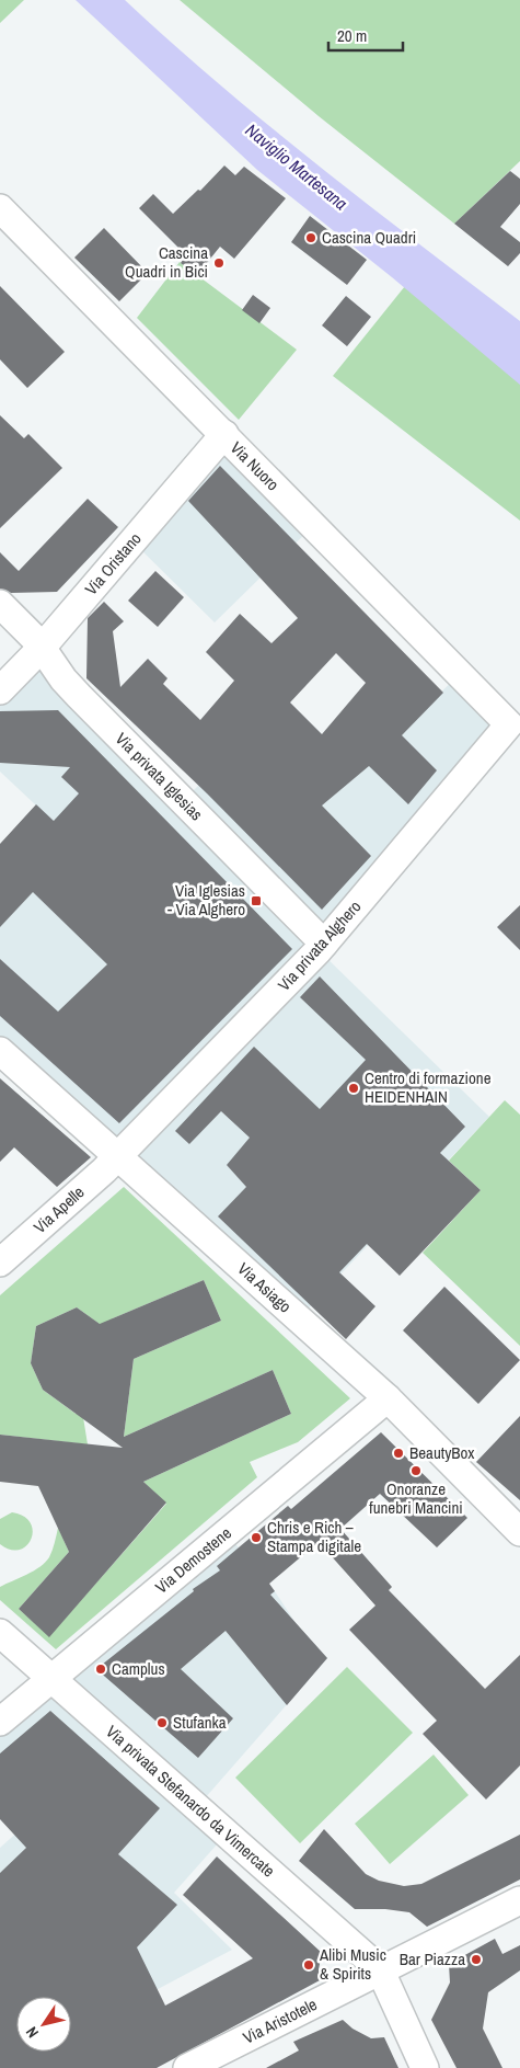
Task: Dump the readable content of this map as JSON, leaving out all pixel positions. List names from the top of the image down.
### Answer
{
  "streets": {
    "street": [
      "Via Nuoro",
      "Via Oristano",
      "Via privata Iglesias",
      "Via privata Alghero",
      "Via Apelle",
      "Via Asiago",
      "Via Demostene",
      "Via privata Stefanardo da Vimercate",
      "Via Aristotele"
    ]
  },
  "crossings": [
    ["Via Nuoro", "Via Oristano"],
    ["Via Nuoro", "Via privata Alghero"],
    ["Via Oristano", "Via privata Iglesias"],
    ["Via privata Iglesias", "Via privata Alghero"],
    ["Via privata Alghero", "Via Apelle"],
    ["Via privata Alghero", "Via Asiago"],
    ["Via Apelle", "Via Asiago"],
    ["Via Asiago", "Via Demostene"],
    ["Via Demostene", "Via privata Stefanardo da Vimercate"],
    ["Via privata Stefanardo da Vimercate", "Via Aristotele"]
  ],
  "water": ["Naviglio Martesana"],
  "places": {
    "other": [
      "Cascina Quadri",
      "Cascina Quadri in Bici",
      "Centro di formazione HEIDENHAIN",
      "BeautyBox",
      "Onoranze funebri Mancini",
      "Chris e Rich – Stampa digitale",
      "Camplus",
      "Stufanka",
      "Bar Piazza",
      "Alibi Music & Spirits"
    ],
    "transit": ["Via Iglesias - Via Alghero"]
  },
  "scale_bar": "20 m",
  "north": "bottom left"
}
